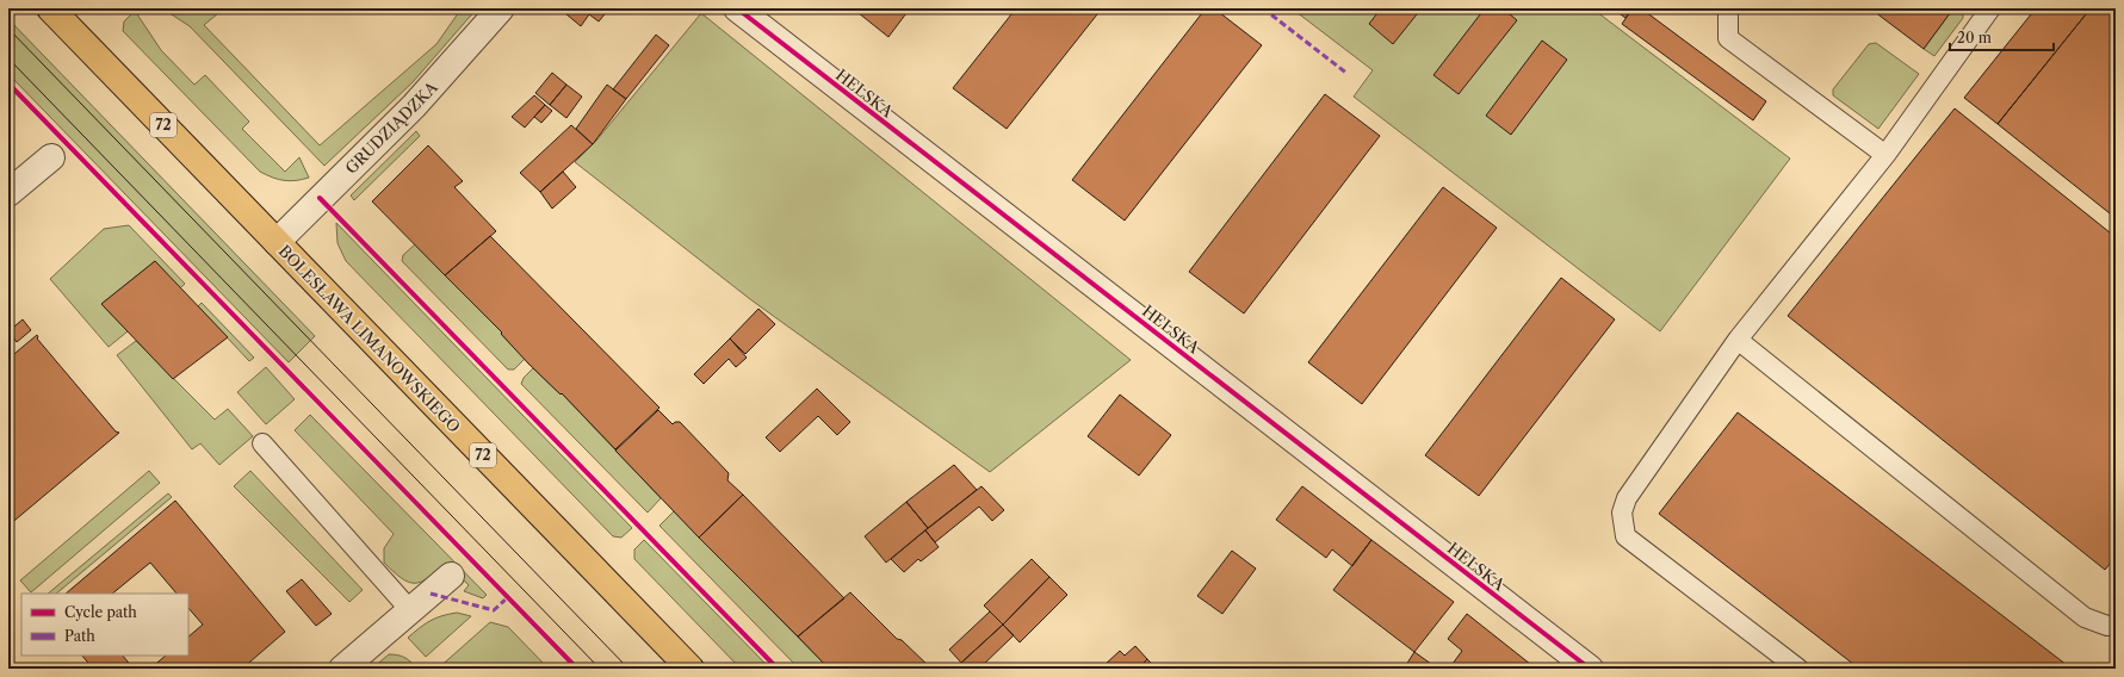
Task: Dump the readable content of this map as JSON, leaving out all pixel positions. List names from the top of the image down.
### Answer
{
  "streets": {
    "main road": ["72", "BOLESŁAWA LIMANOWSKIEGO"],
    "street": ["HELSKA", "GRUDZIĄDZKA"]
  },
  "crossings": [
    ["GRUDZIĄDZKA", "BOLESŁAWA LIMANOWSKIEGO"]
  ],
  "legend": ["Cycle path", "Path"],
  "scale_bar": "20 m"
}
